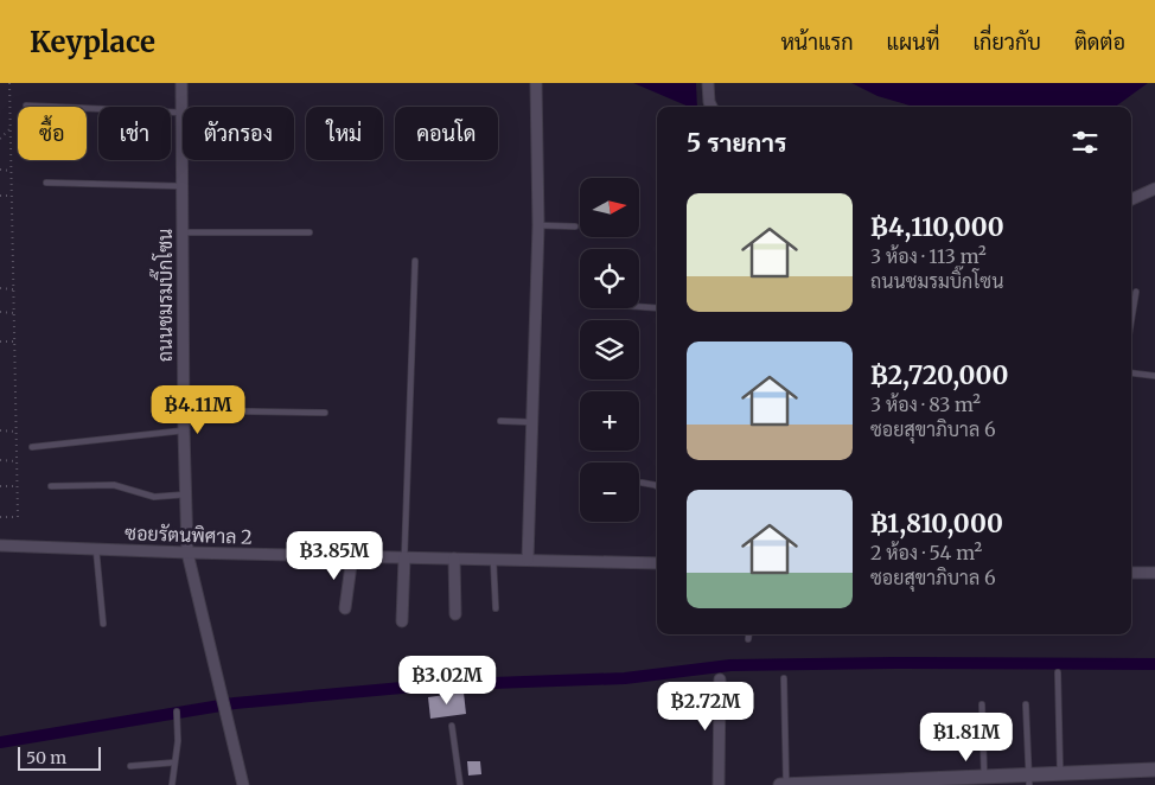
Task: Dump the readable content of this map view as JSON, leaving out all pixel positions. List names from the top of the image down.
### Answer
{
  "streets": {
    "street": ["ถนนชมรมบิ๊กโซน", "ซอยรัตนพิศาล 2"]
  },
  "crossings": [
    ["ถนนชมรมบิ๊กโซน", "ซอยรัตนพิศาล 2"]
  ],
  "scale_bar": "50 m",
  "north": "right",
  "page": {
    "header": "Keyplace",
    "nav": [
      "หน้าแรก",
      "แผนที่",
      "เกี่ยวกับ",
      "ติดต่อ"
    ],
    "chip": [
      "ซื้อ",
      "เช่า",
      "ตัวกรอง",
      "ใหม่",
      "คอนโด"
    ],
    "heading": "5 รายการ",
    "map_buttons": ["+", "−"],
    "list": [
      {
        "name": "฿4,110,000",
        "note": "3 ห้อง · 113 m² · ถนนชมรมบิ๊กโซน"
      },
      {
        "name": "฿2,720,000",
        "note": "3 ห้อง · 83 m² · ซอยสุขาภิบาล 6"
      },
      {
        "name": "฿1,810,000",
        "note": "2 ห้อง · 54 m² · ซอยสุขาภิบาล 6"
      }
    ],
    "price": [
      "฿4.11M",
      "฿3.85M",
      "฿3.02M",
      "฿2.72M",
      "฿1.81M"
    ],
    "scale": "50 m"
  }
}
